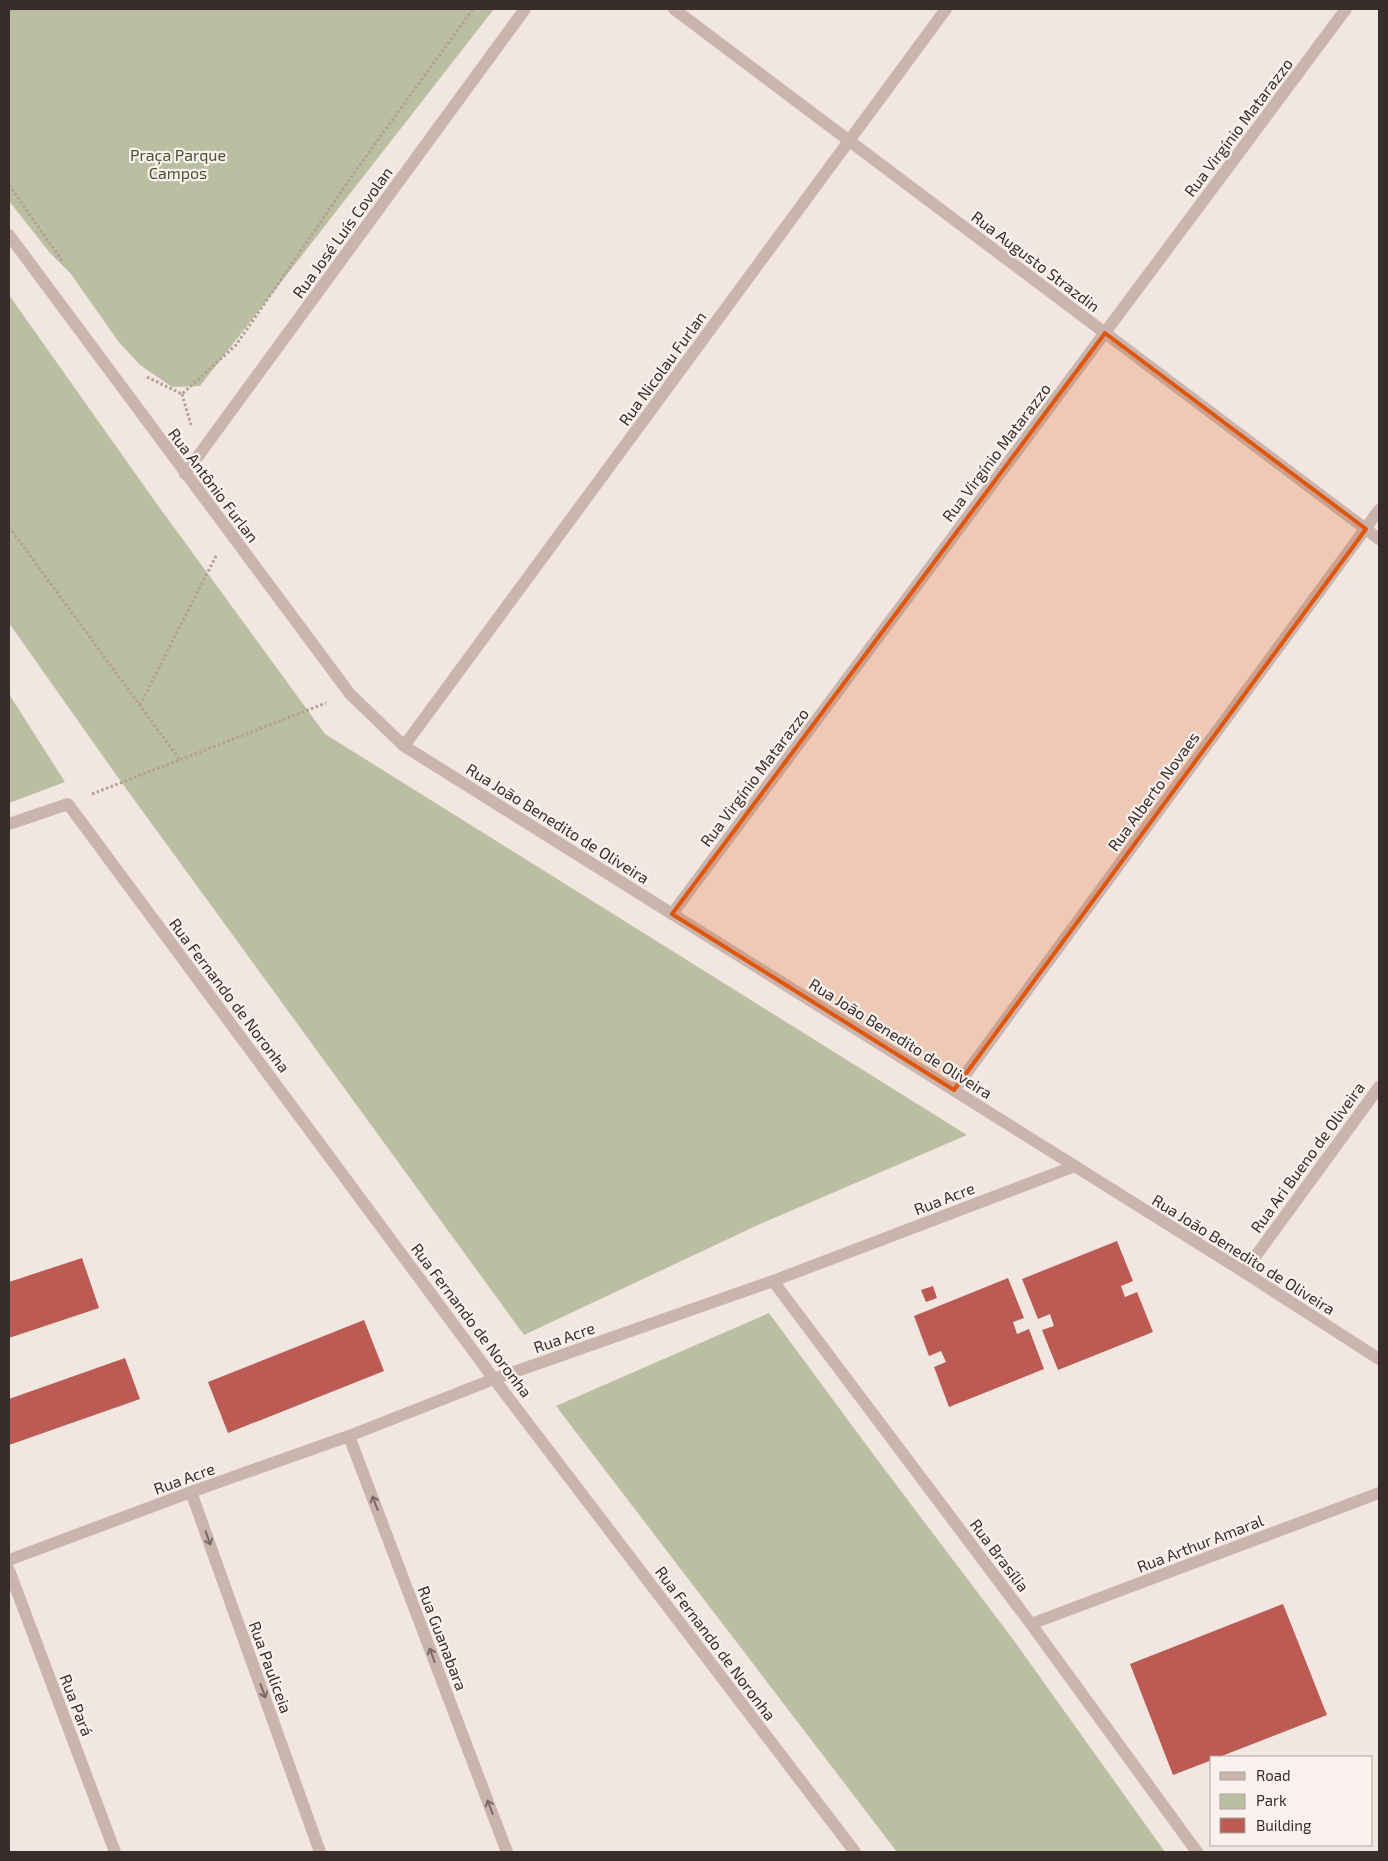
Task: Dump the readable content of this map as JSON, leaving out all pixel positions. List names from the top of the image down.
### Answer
{
  "streets": {
    "street": [
      "Rua Virgínio Matarazzo",
      "Rua José Luís Covolan",
      "Rua Augusto Strazdin",
      "Rua Nicolau Furlan",
      "Rua Antônio Furlan",
      "Rua Alberto Novaes",
      "Rua João Benedito de Oliveira",
      "Rua Fernando de Noronha",
      "Rua Ari Bueno de Oliveira",
      "Rua Acre",
      "Rua Arthur Amaral",
      "Rua Brasília",
      "Rua Guanabara",
      "Rua Pauliceia",
      "Rua Pará"
    ]
  },
  "crossings": [
    ["Rua Virgínio Matarazzo", "Rua Augusto Strazdin"],
    ["Rua Virgínio Matarazzo", "Rua João Benedito de Oliveira"],
    ["Rua José Luís Covolan", "Rua Antônio Furlan"],
    ["Rua Augusto Strazdin", "Rua Nicolau Furlan"],
    ["Rua Augusto Strazdin", "Rua Alberto Novaes"],
    ["Rua Nicolau Furlan", "Rua Antônio Furlan"],
    ["Rua Nicolau Furlan", "Rua João Benedito de Oliveira"],
    ["Rua Antônio Furlan", "Rua João Benedito de Oliveira"],
    ["Rua Alberto Novaes", "Rua João Benedito de Oliveira"],
    ["Rua João Benedito de Oliveira", "Rua Ari Bueno de Oliveira"],
    ["Rua João Benedito de Oliveira", "Rua Acre"],
    ["Rua Fernando de Noronha", "Rua Acre"],
    ["Rua Acre", "Rua Brasília"],
    ["Rua Acre", "Rua Guanabara"],
    ["Rua Acre", "Rua Pauliceia"],
    ["Rua Arthur Amaral", "Rua Brasília"]
  ],
  "one_way": ["Rua Guanabara", "Rua Pauliceia"],
  "parks": ["Praça Parque Campos"],
  "legend": ["Road", "Park", "Building"]
}
